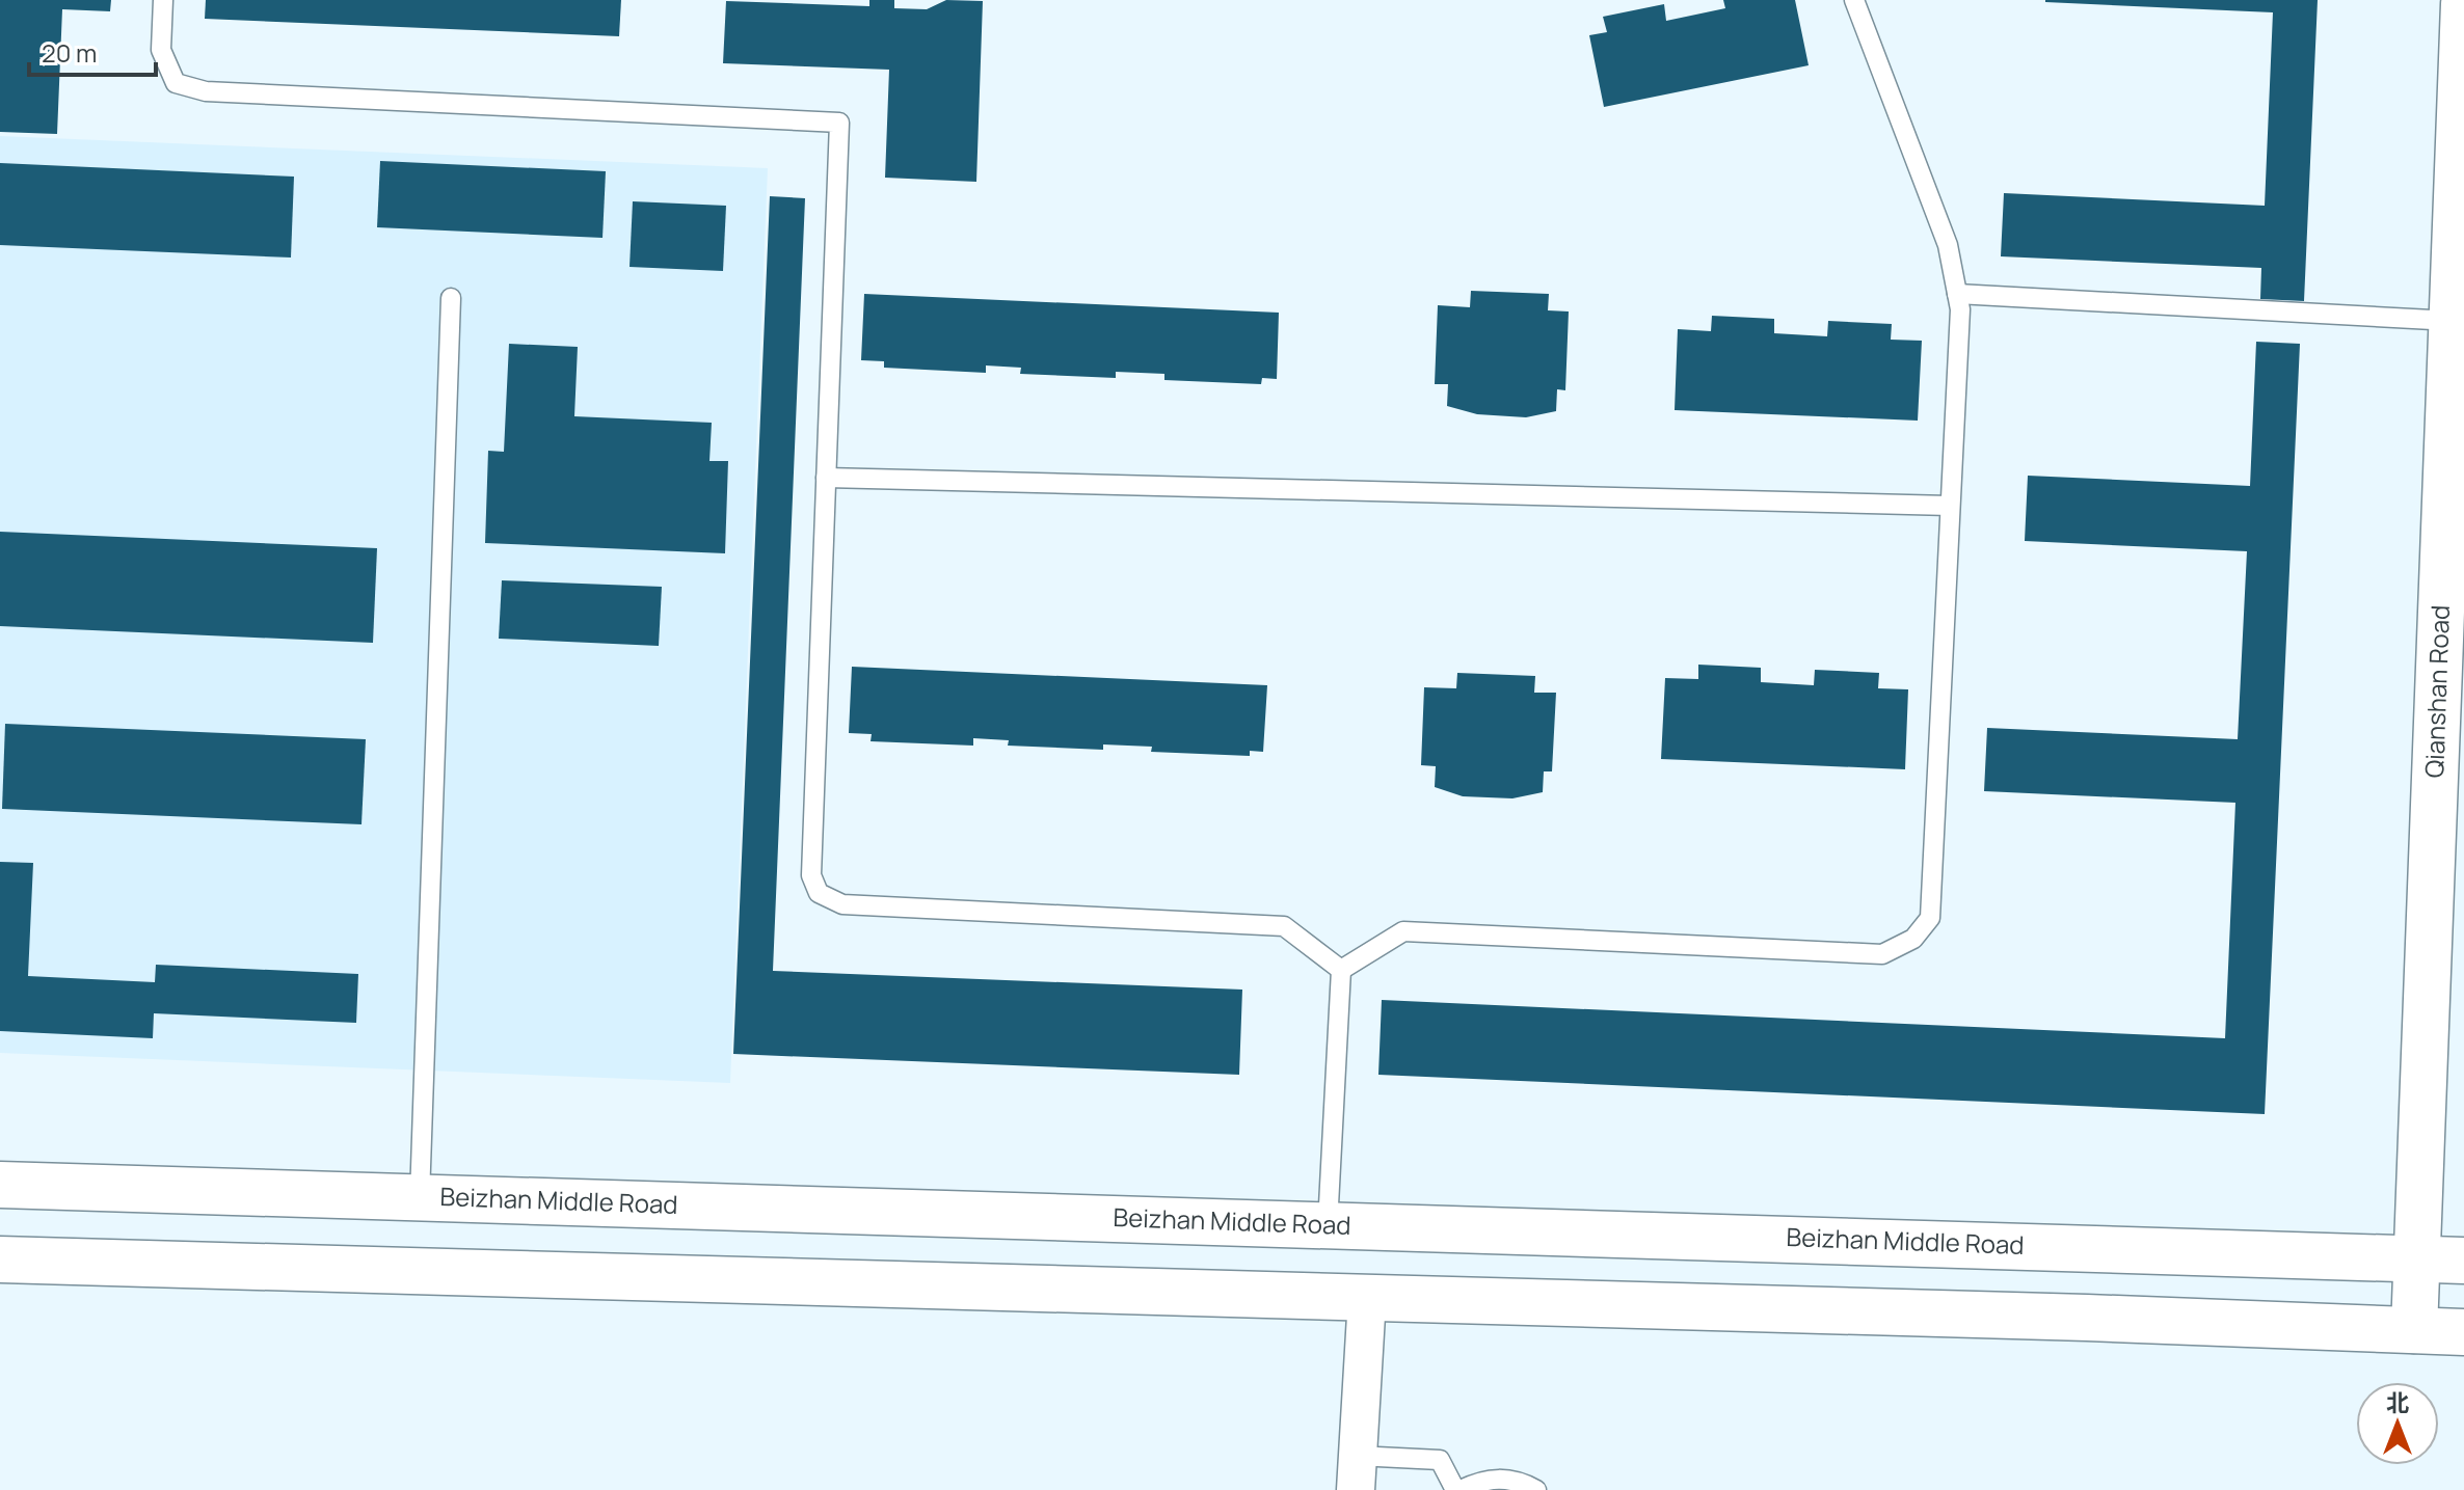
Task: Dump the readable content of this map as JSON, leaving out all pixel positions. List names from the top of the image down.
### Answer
{
  "streets": {
    "main road": ["Qianshan Road", "Beizhan Middle Road"]
  },
  "crossings": [
    ["Qianshan Road", "Beizhan Middle Road"]
  ],
  "scale_bar": "20 m",
  "north": "top"
}
